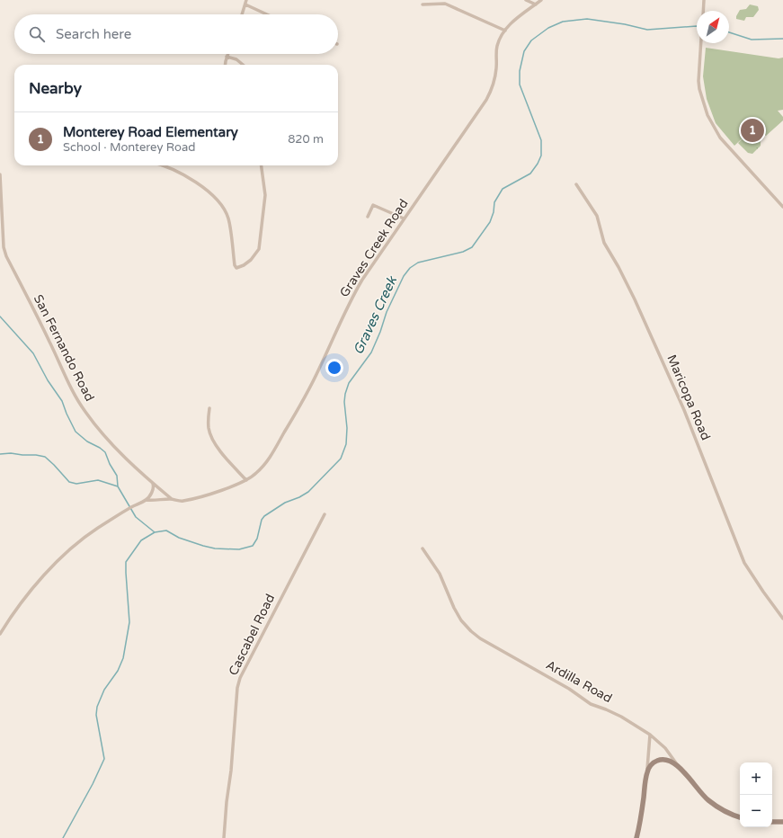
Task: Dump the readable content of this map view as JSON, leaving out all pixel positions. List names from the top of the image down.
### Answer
{
  "streets": {
    "street": [
      "Graves Creek Road",
      "San Fernando Road",
      "Maricopa Road",
      "Cascabel Road",
      "Ardilla Road"
    ]
  },
  "crossings": [
    ["Graves Creek Road", "San Fernando Road"]
  ],
  "water": ["Graves Creek"],
  "north": "top right",
  "page": {
    "search": "Search here",
    "heading": "Nearby",
    "list": [
      {
        "mark": "1",
        "name": "Monterey Road Elementary",
        "note": "School · Monterey Road",
        "value": "820 m"
      }
    ],
    "pins": "1",
    "map_buttons": ["+", "−"]
  }
}
